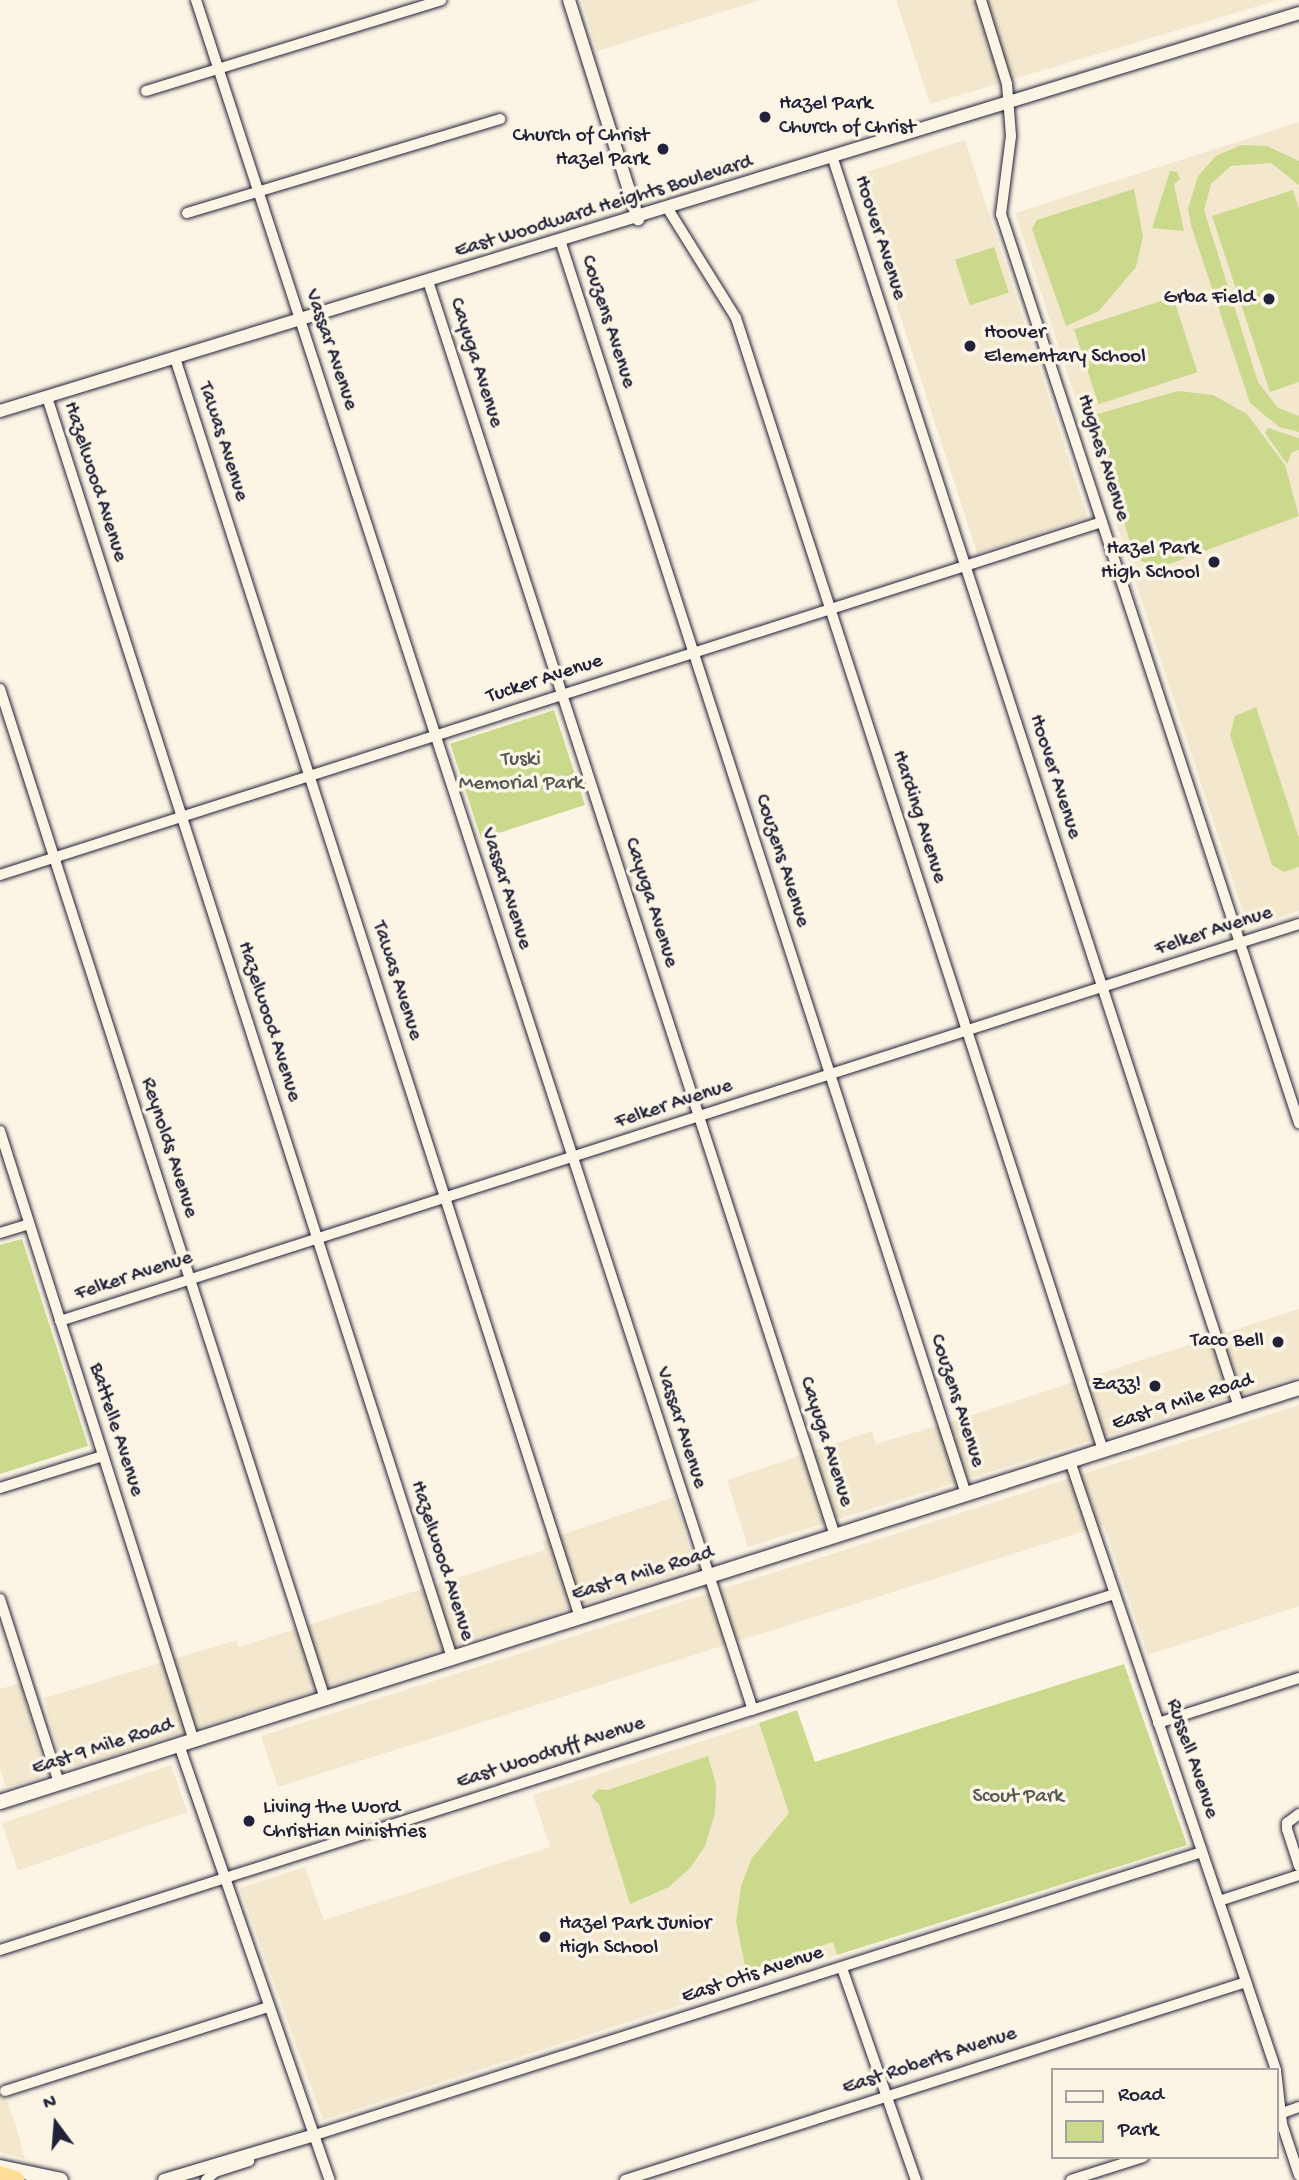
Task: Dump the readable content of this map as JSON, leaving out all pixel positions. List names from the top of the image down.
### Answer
{
  "streets": {
    "main road": ["East 9 Mile Road"],
    "street": [
      "East Woodward Heights Boulevard",
      "Hoover Avenue",
      "Couzens Avenue",
      "Vassar Avenue",
      "Cayuga Avenue",
      "Tawas Avenue",
      "Hughes Avenue",
      "Hazelwood Avenue",
      "Tucker Avenue",
      "Harding Avenue",
      "Felker Avenue",
      "Reynolds Avenue",
      "Battelle Avenue",
      "East Woodruff Avenue",
      "Russell Avenue",
      "East Otis Avenue",
      "East Roberts Avenue"
    ]
  },
  "crossings": [
    ["East Woodward Heights Boulevard", "Hoover Avenue"],
    ["East Woodward Heights Boulevard", "Couzens Avenue"],
    ["East Woodward Heights Boulevard", "Vassar Avenue"],
    ["East Woodward Heights Boulevard", "Cayuga Avenue"],
    ["East Woodward Heights Boulevard", "Tawas Avenue"],
    ["East Woodward Heights Boulevard", "Hughes Avenue"],
    ["East Woodward Heights Boulevard", "Hazelwood Avenue"],
    ["East Woodward Heights Boulevard", "Harding Avenue"],
    ["Hoover Avenue", "Tucker Avenue"],
    ["Hoover Avenue", "Felker Avenue"],
    ["Hoover Avenue", "East 9 Mile Road"],
    ["Couzens Avenue", "Tucker Avenue"],
    ["Couzens Avenue", "Felker Avenue"],
    ["Couzens Avenue", "East 9 Mile Road"],
    ["Vassar Avenue", "Tucker Avenue"],
    ["Vassar Avenue", "Felker Avenue"],
    ["Vassar Avenue", "East 9 Mile Road"],
    ["Vassar Avenue", "East Woodruff Avenue"],
    ["Cayuga Avenue", "Tucker Avenue"],
    ["Cayuga Avenue", "Felker Avenue"],
    ["Cayuga Avenue", "East 9 Mile Road"],
    ["Tawas Avenue", "Tucker Avenue"],
    ["Tawas Avenue", "Felker Avenue"],
    ["Tawas Avenue", "East 9 Mile Road"],
    ["Hughes Avenue", "Tucker Avenue"],
    ["Hughes Avenue", "Felker Avenue"],
    ["Hazelwood Avenue", "Tucker Avenue"],
    ["Hazelwood Avenue", "Felker Avenue"],
    ["Hazelwood Avenue", "East 9 Mile Road"],
    ["Tucker Avenue", "Harding Avenue"],
    ["Tucker Avenue", "Reynolds Avenue"],
    ["Harding Avenue", "Felker Avenue"],
    ["Harding Avenue", "East 9 Mile Road"],
    ["Felker Avenue", "Reynolds Avenue"],
    ["Felker Avenue", "Battelle Avenue"],
    ["Reynolds Avenue", "East 9 Mile Road"],
    ["East 9 Mile Road", "Battelle Avenue"],
    ["East 9 Mile Road", "Russell Avenue"],
    ["East Woodruff Avenue", "Russell Avenue"],
    ["Russell Avenue", "East Otis Avenue"],
    ["Russell Avenue", "East Roberts Avenue"]
  ],
  "parks": ["Tuski Memorial Park", "Scout Park"],
  "places": [
    "Hazel Park Church of Christ",
    "Church of Christ Hazel Park",
    "Grba Field",
    "Hoover Elementary School",
    "Hazel Park High School",
    "Taco Bell",
    "Zazz!",
    "Living the Word Christian Ministries",
    "Hazel Park Junior High School"
  ],
  "legend": ["Road", "Park"],
  "north": "top"
}
